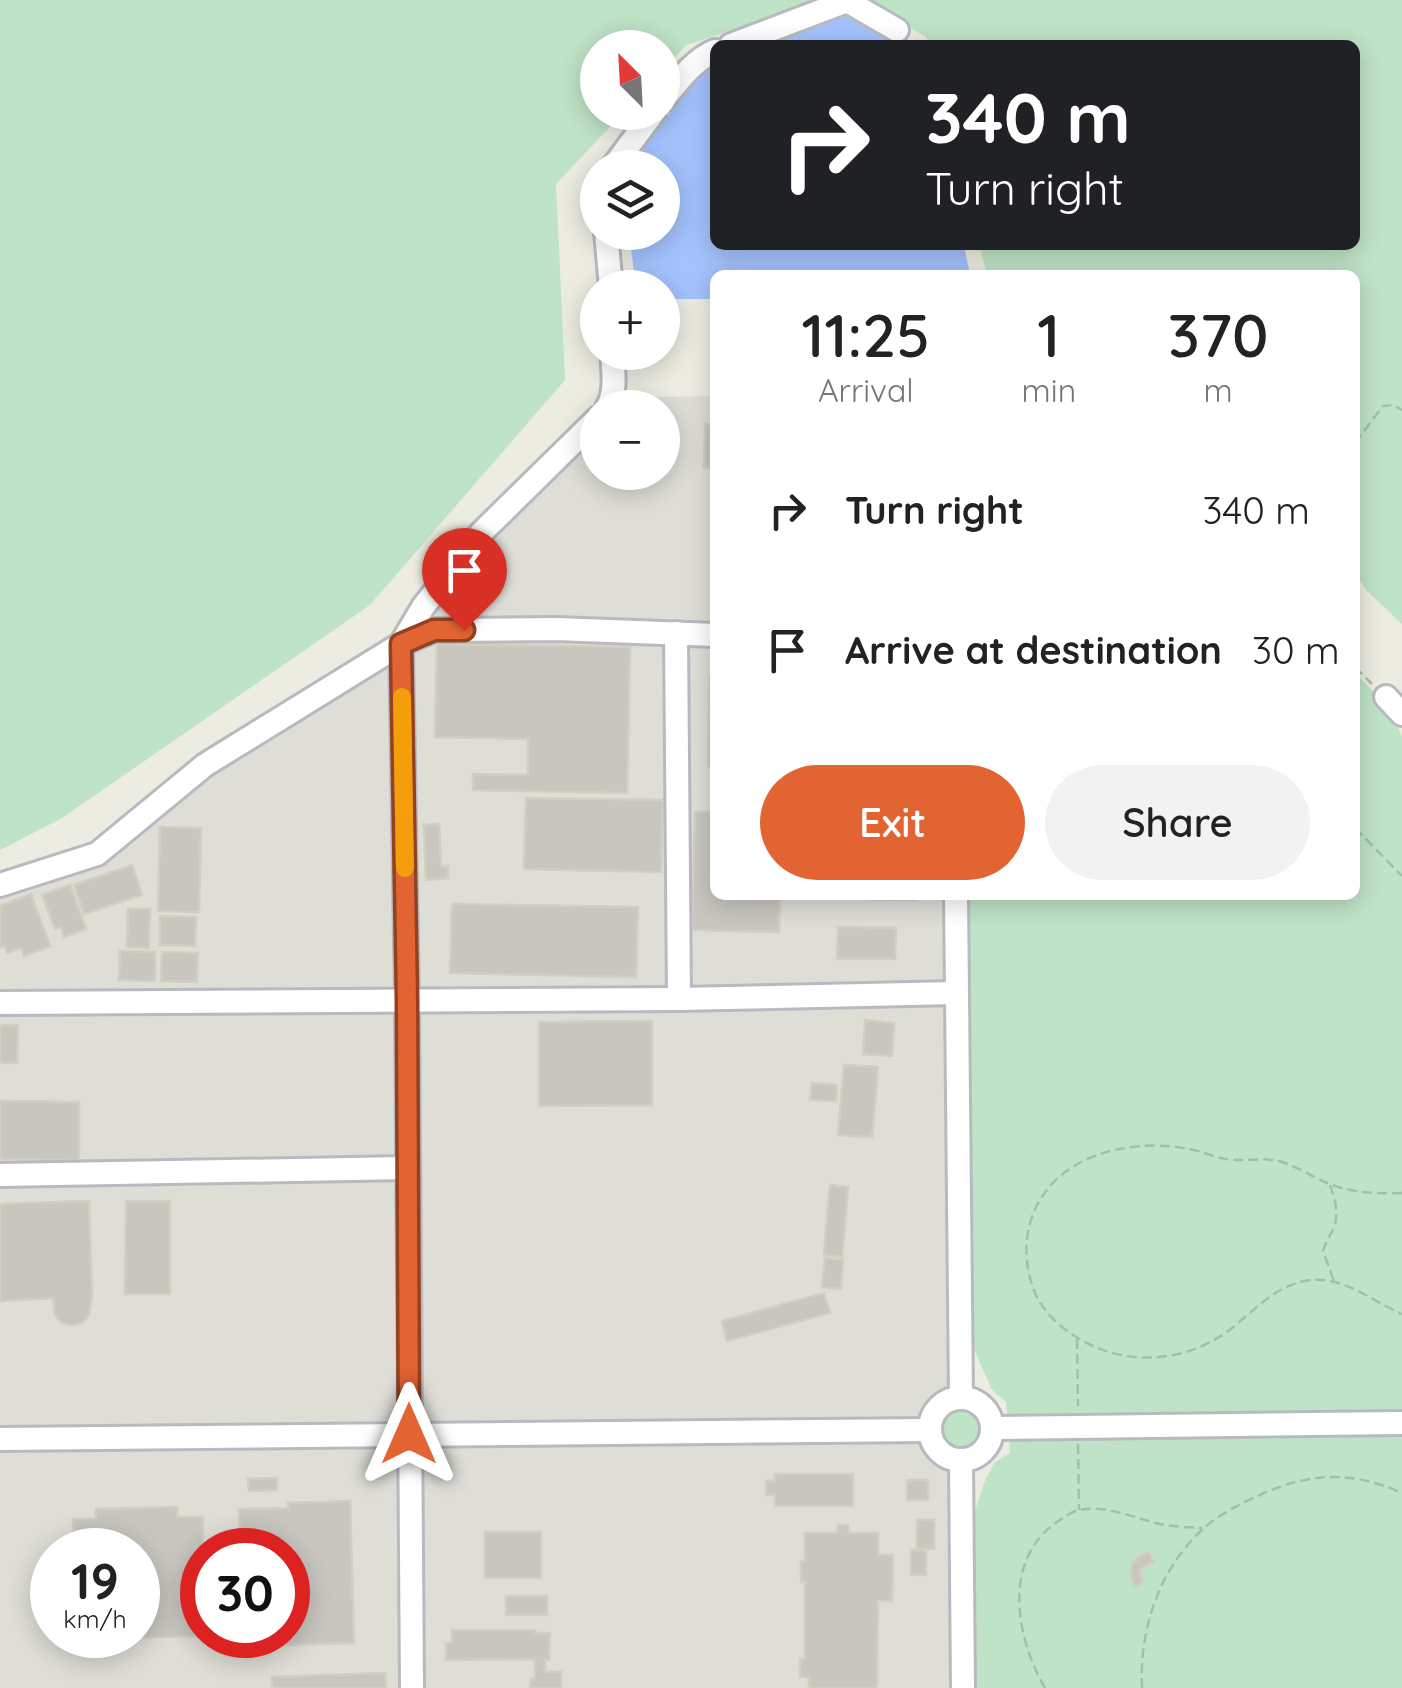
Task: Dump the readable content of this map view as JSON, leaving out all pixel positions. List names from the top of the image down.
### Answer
{
  "north": "top left",
  "page": {
    "map_buttons": ["+", "−"],
    "turn": ["340 m", "Turn right"],
    "eta": [
      "11:25",
      "Arrival",
      "1",
      "min",
      "370",
      "m"
    ],
    "list": [
      {
        "name": "Turn right",
        "value": "340 m"
      },
      {
        "name": "Arrive at destination",
        "value": "30 m"
      }
    ],
    "buttons": ["Exit", "Share"],
    "speed": "19 km/h",
    "limit": "30"
  }
}
